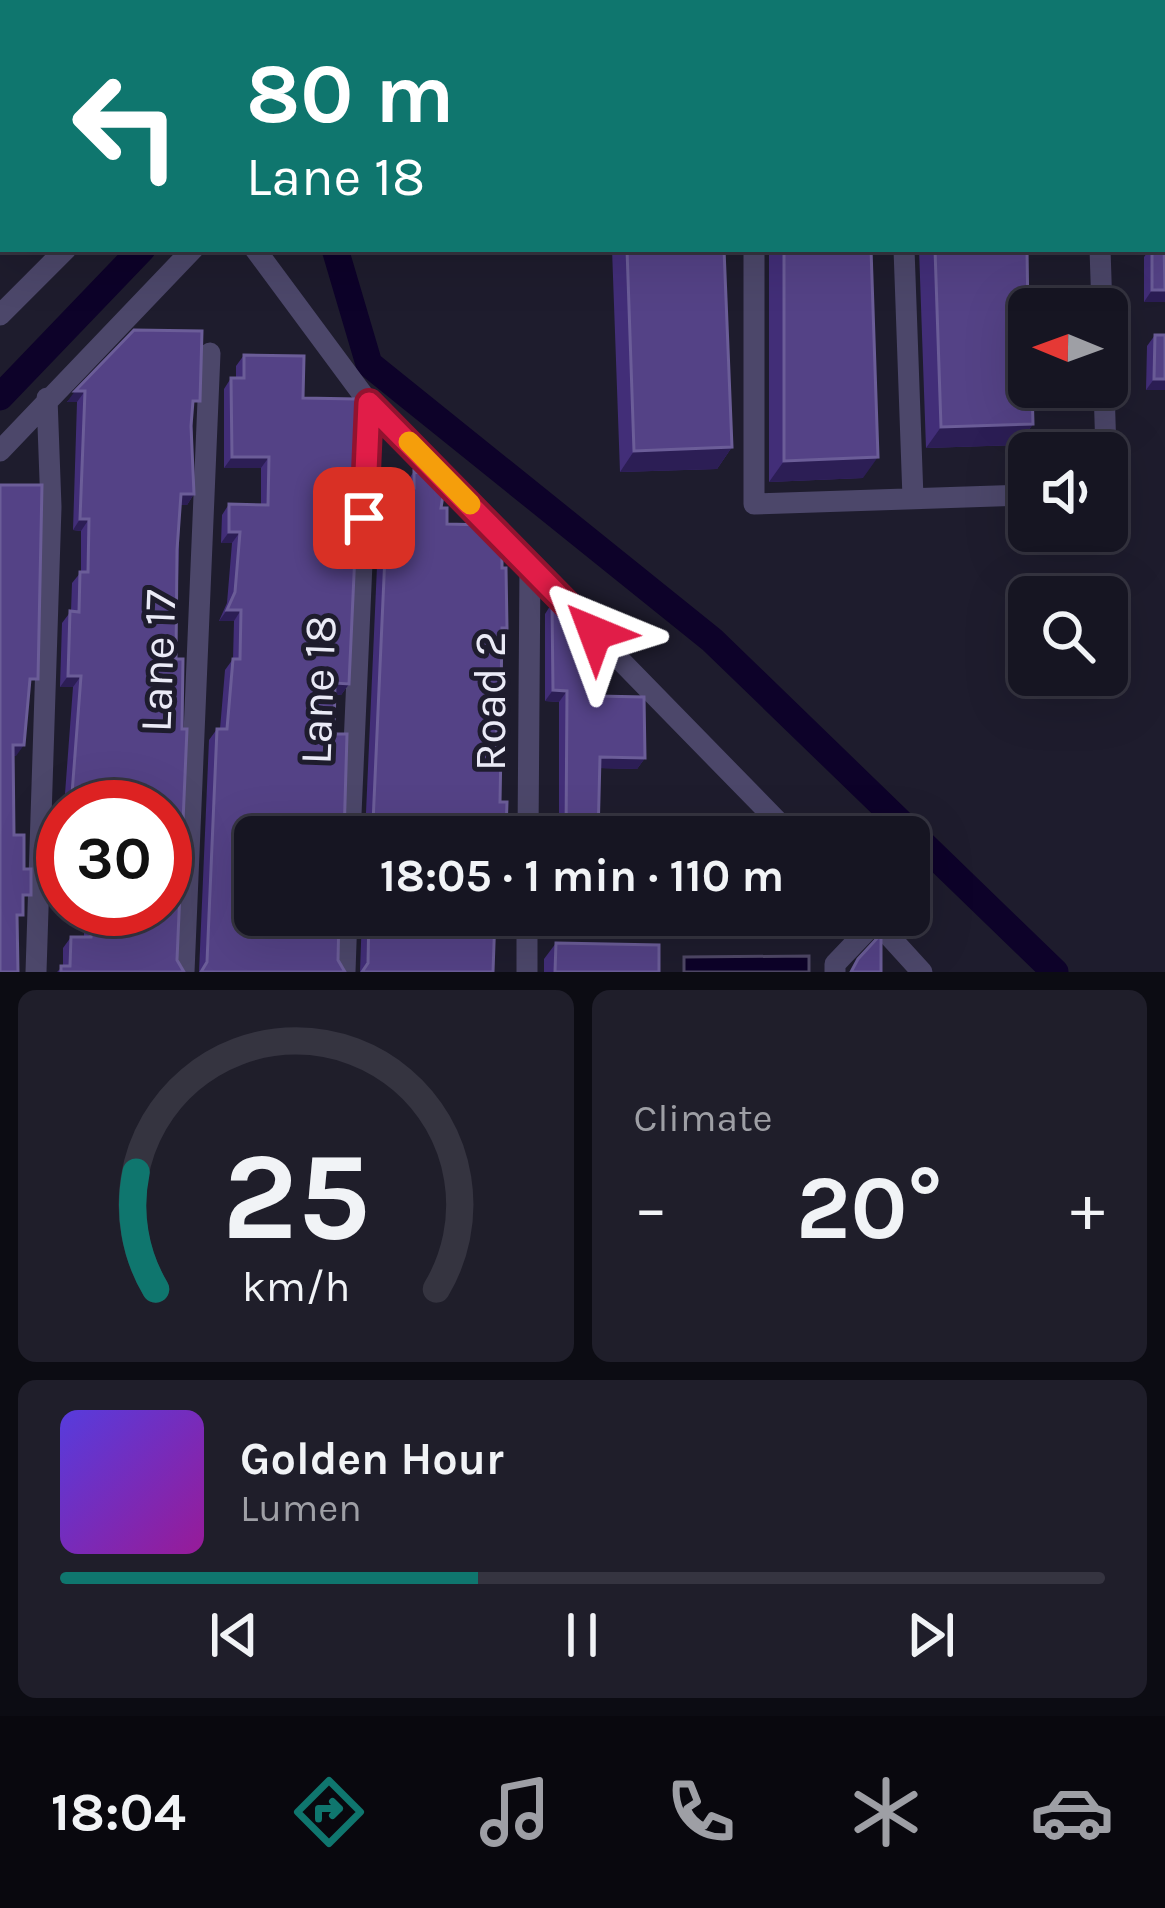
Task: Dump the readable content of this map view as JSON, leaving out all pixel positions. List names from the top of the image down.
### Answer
{
  "streets": {
    "street": ["Lane 17", "Lane 18", "Road 2"]
  },
  "north": "left",
  "page": {
    "turn": ["80 m", "Lane 18"],
    "limit": "30",
    "trip": "18:05 · 1 min · 110 m",
    "tile": "Climate",
    "heat": ["−", "20°", "+"],
    "song": ["Golden Hour", "Lumen"],
    "tabs": "18:04",
    "gauge": ["25", "km/h"]
  }
}
